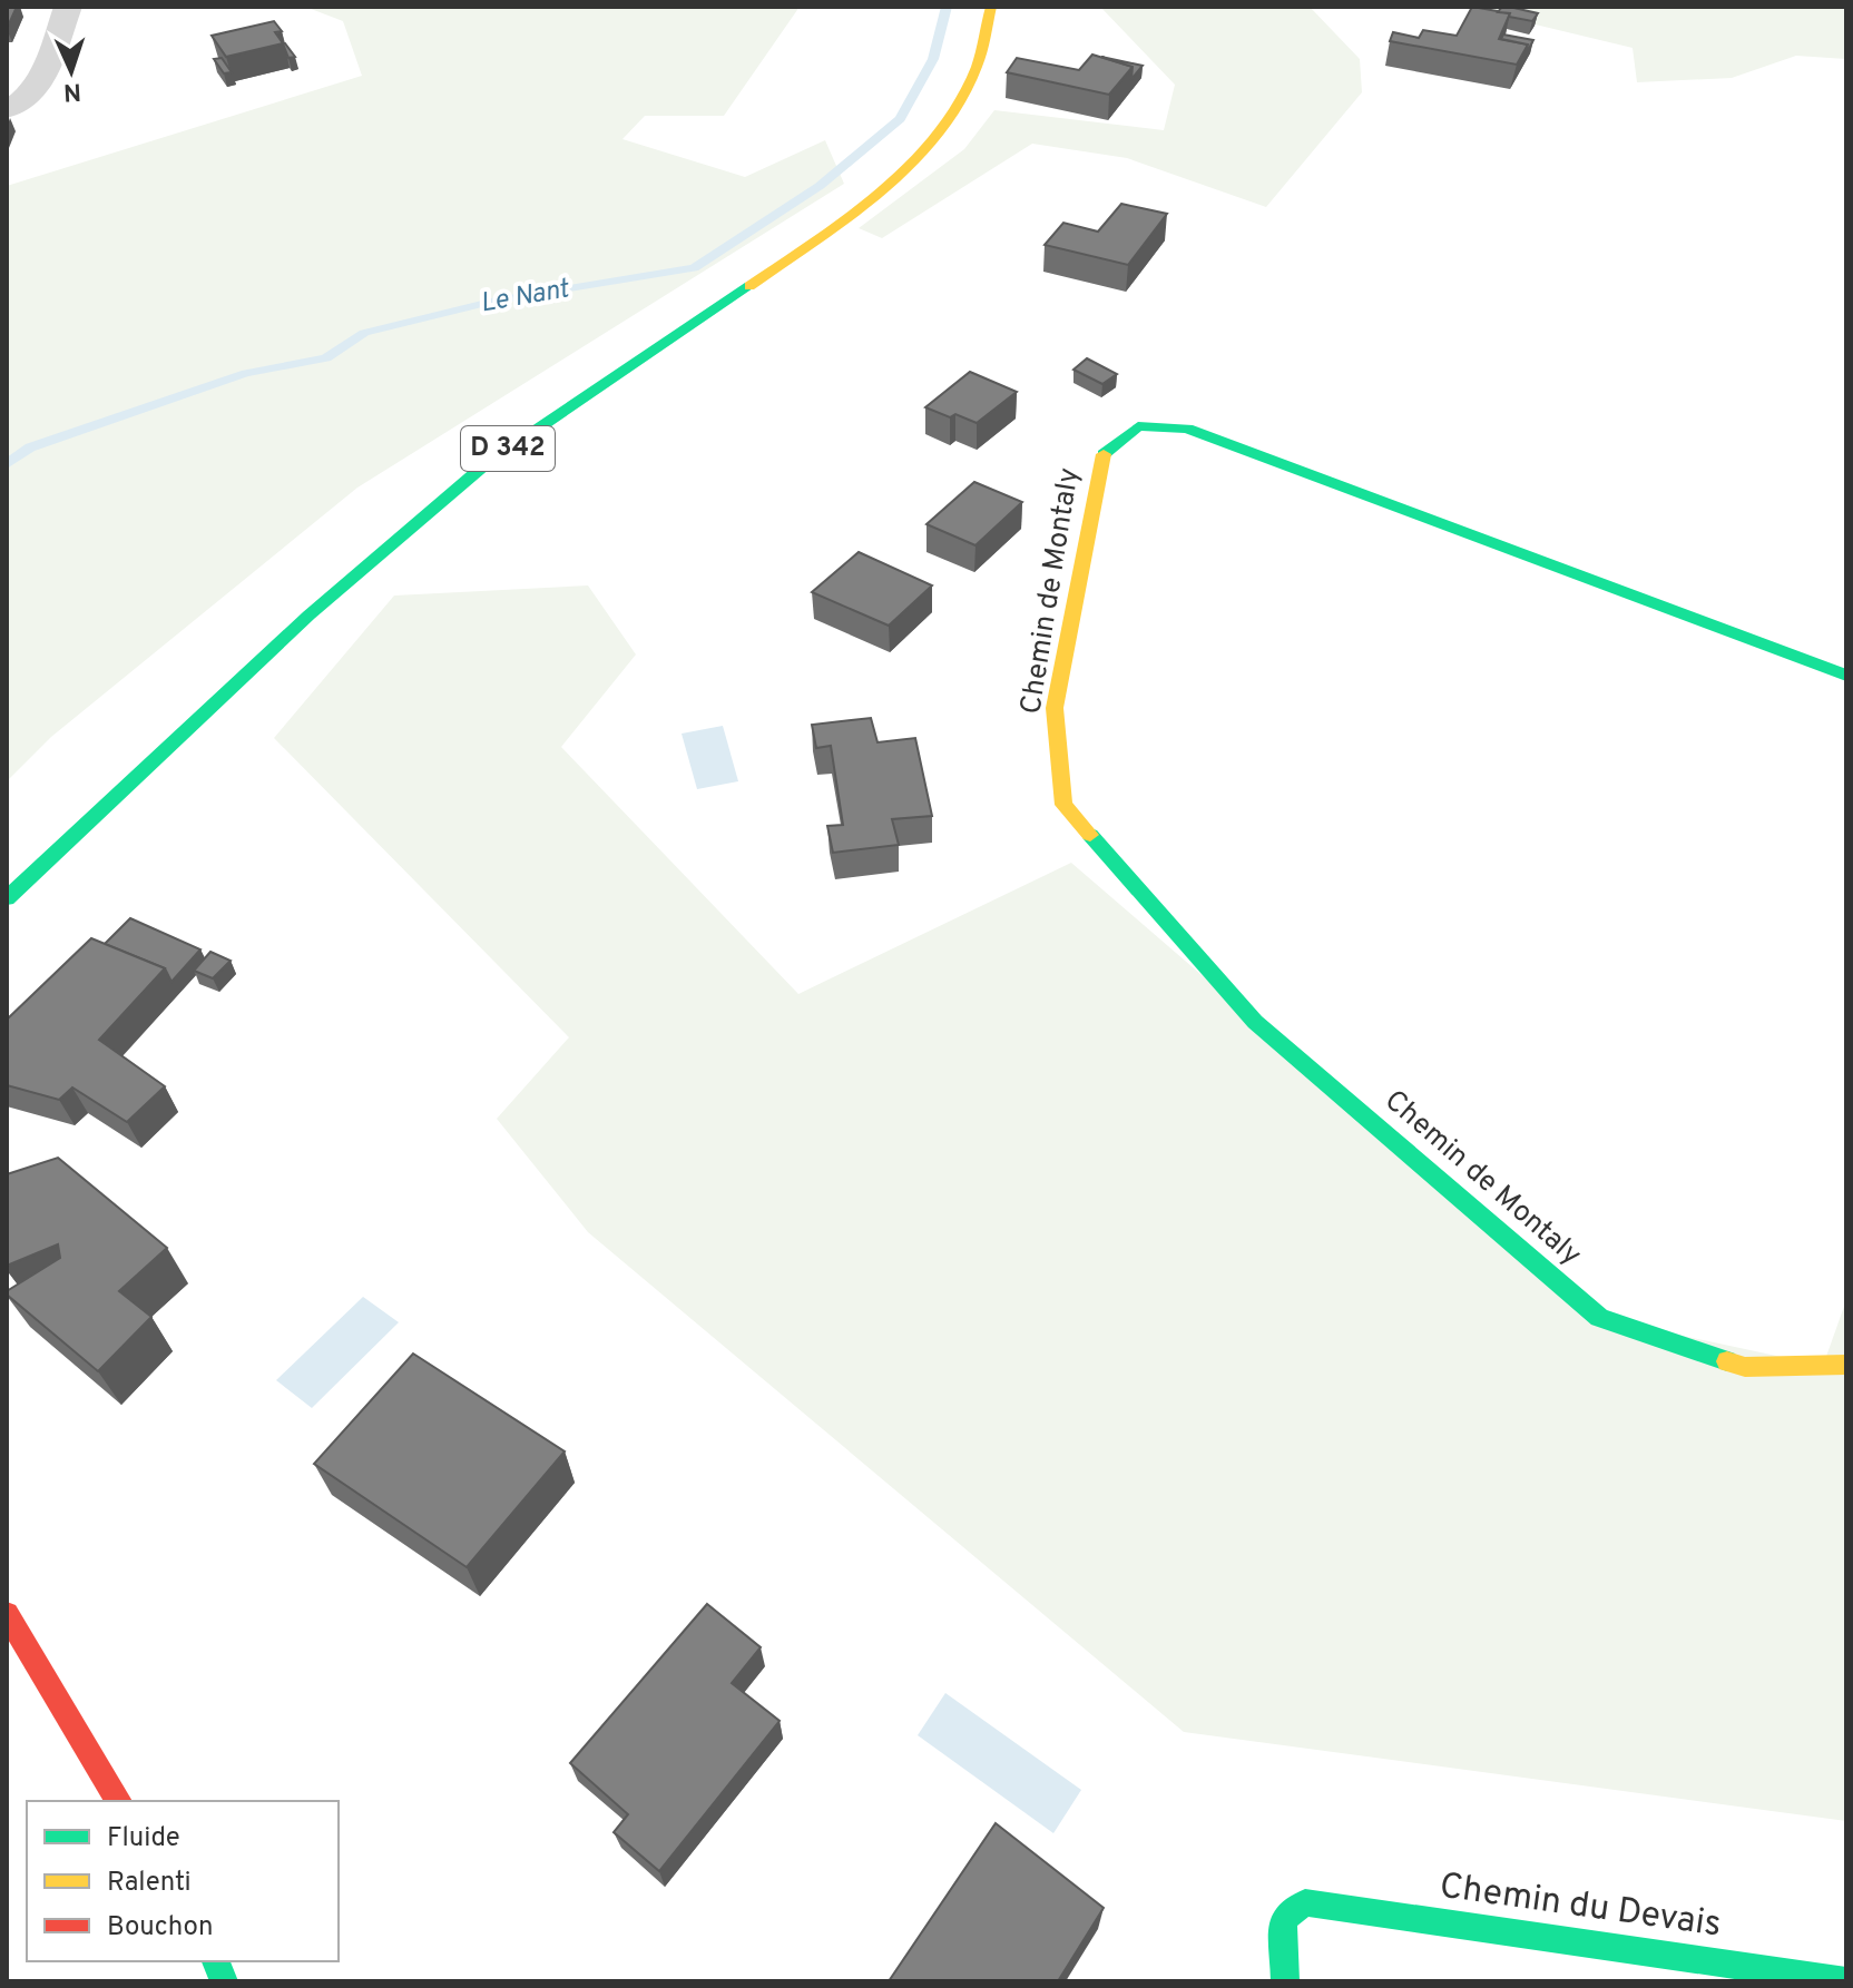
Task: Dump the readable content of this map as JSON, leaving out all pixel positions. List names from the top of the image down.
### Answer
{
  "streets": {
    "street": ["D 342", "Chemin de Montaly", "Chemin du Devais"]
  },
  "water": ["Le Nant"],
  "legend": ["Fluide", "Ralenti", "Bouchon"],
  "north": "bottom"
}
